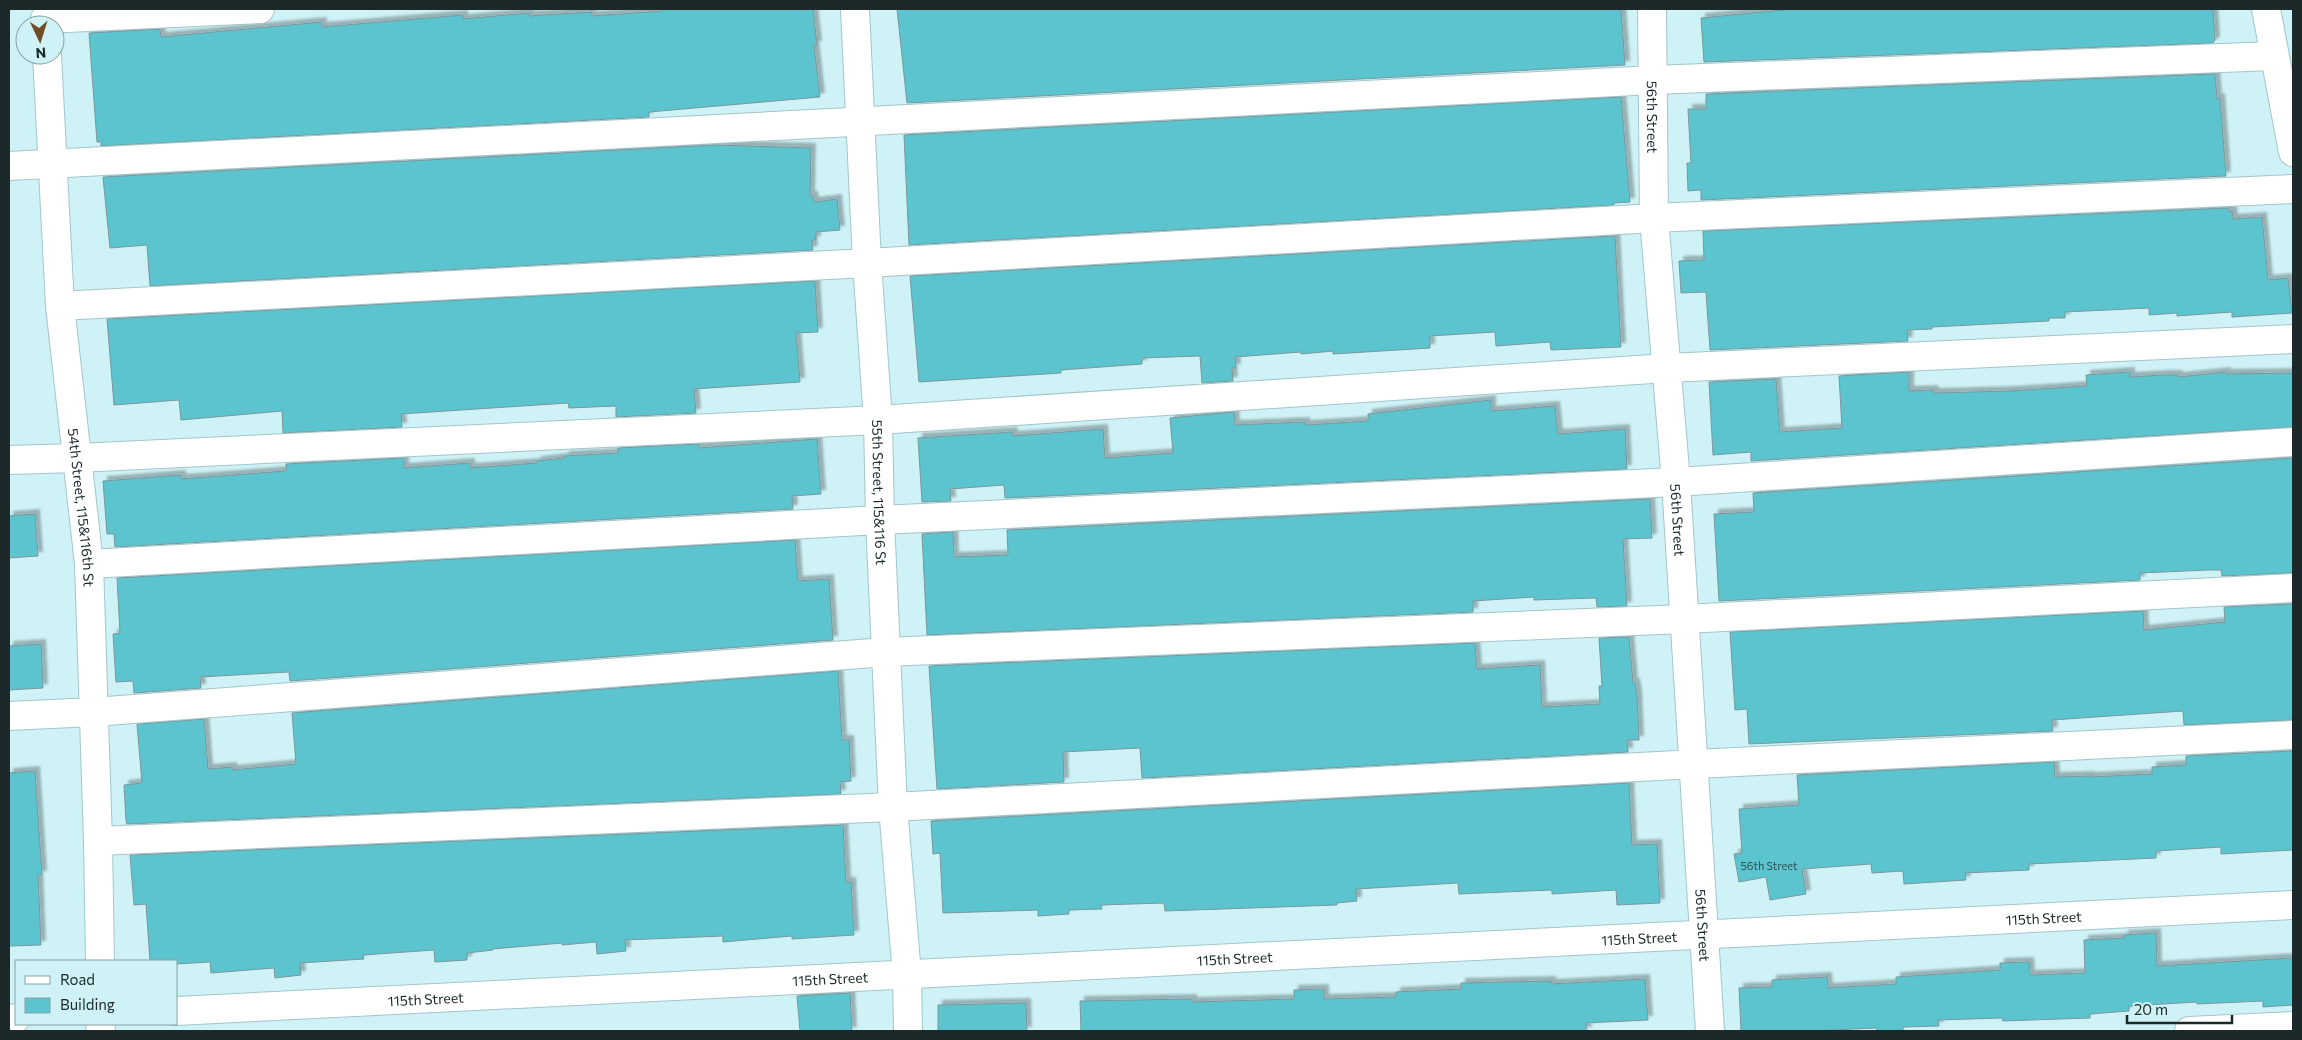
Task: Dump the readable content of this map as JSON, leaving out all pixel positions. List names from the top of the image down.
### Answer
{
  "streets": {
    "street": [
      "56th Street",
      "55th Street, 115&116 St",
      "54th Street, 115&116th St",
      "115th Street"
    ]
  },
  "crossings": [
    ["56th Street", "115th Street"],
    ["55th Street, 115&116 St", "115th Street"]
  ],
  "house_numbers": ["56th Street"],
  "legend": ["Road", "Building"],
  "scale_bar": "20 m",
  "north": "bottom"
}
